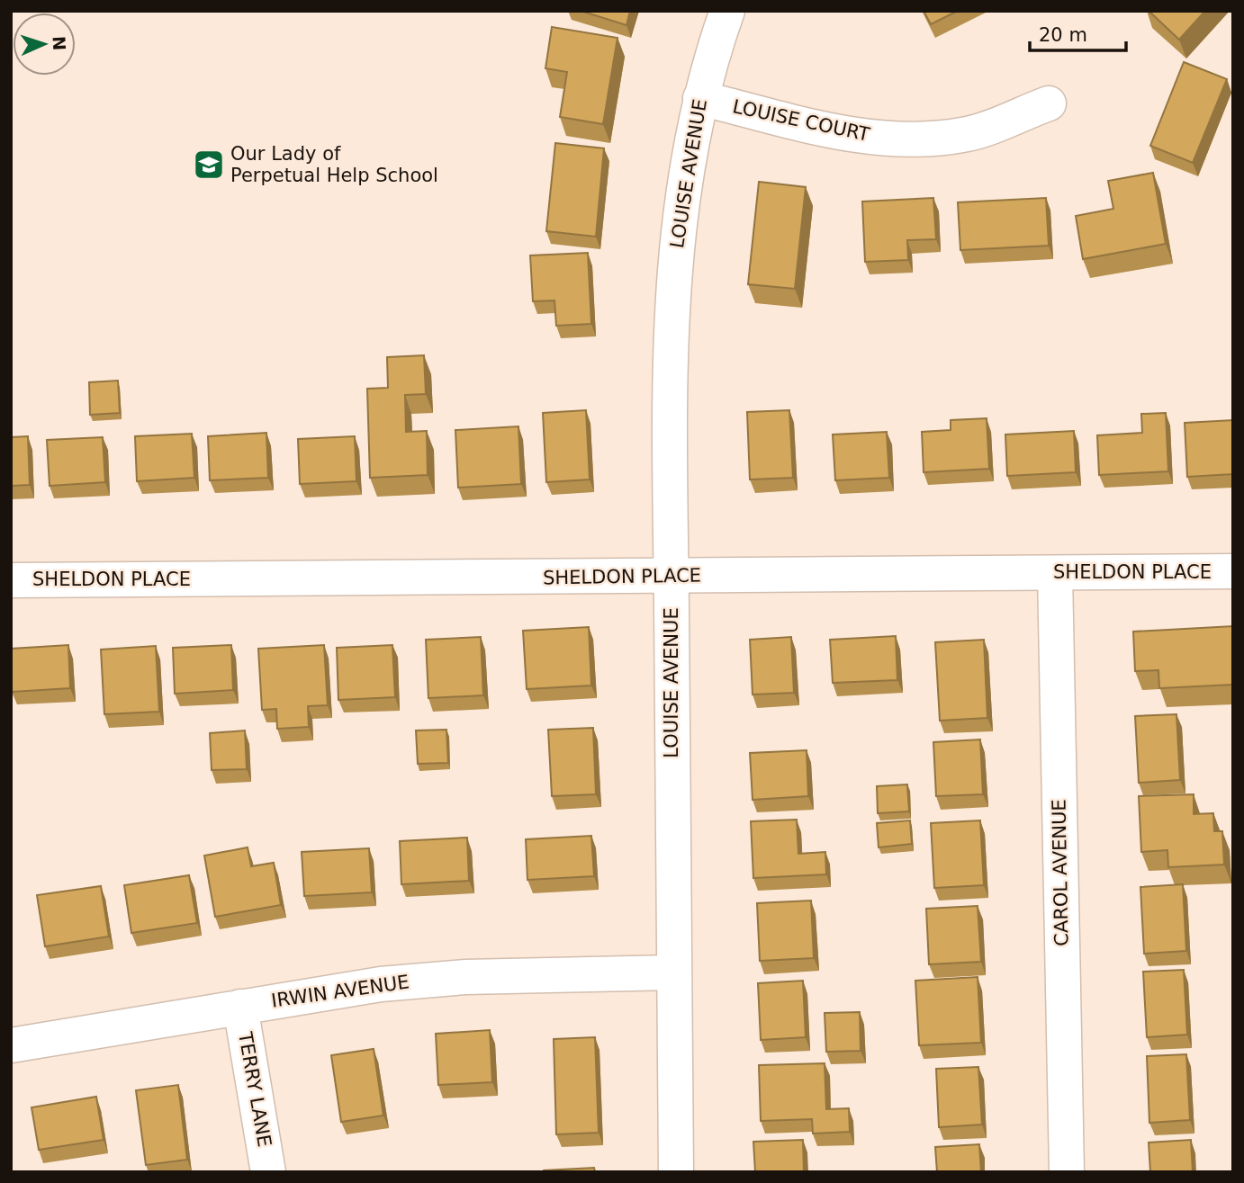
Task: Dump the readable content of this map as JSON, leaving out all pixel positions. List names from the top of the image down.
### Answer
{
  "streets": {
    "street": [
      "LOUISE COURT",
      "LOUISE AVENUE",
      "SHELDON PLACE",
      "CAROL AVENUE",
      "IRWIN AVENUE",
      "TERRY LANE"
    ]
  },
  "crossings": [
    ["LOUISE COURT", "LOUISE AVENUE"],
    ["LOUISE AVENUE", "SHELDON PLACE"],
    ["LOUISE AVENUE", "IRWIN AVENUE"],
    ["SHELDON PLACE", "CAROL AVENUE"],
    ["IRWIN AVENUE", "TERRY LANE"]
  ],
  "places": {
    "school or university": ["Our Lady of Perpetual Help School"]
  },
  "scale_bar": "20 m",
  "north": "right"
}
